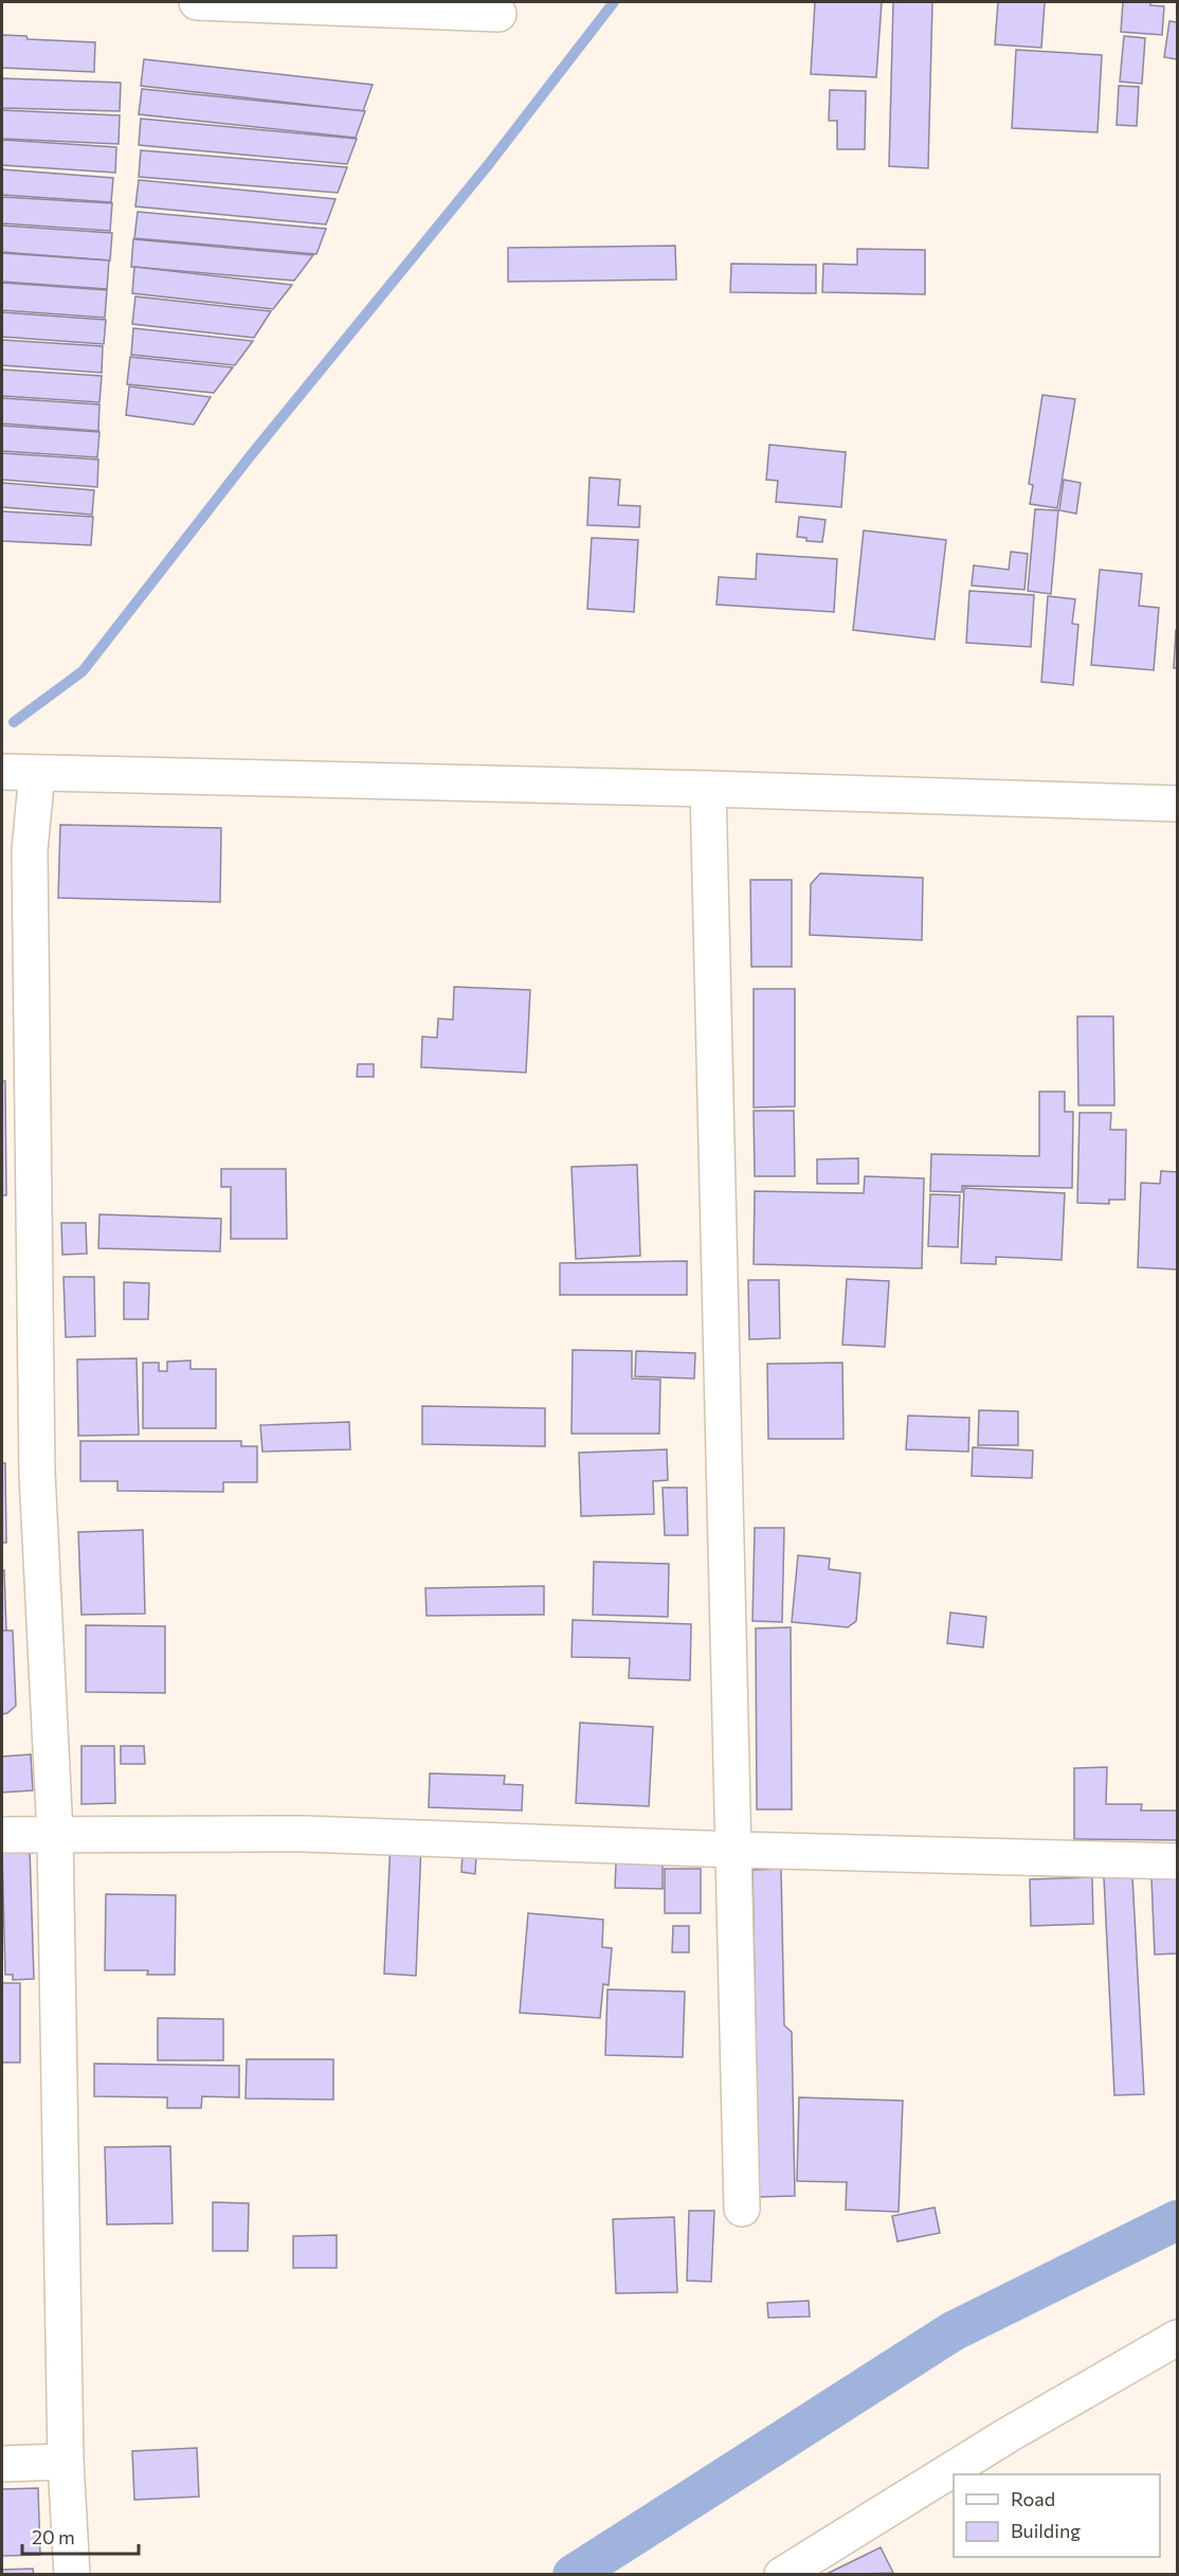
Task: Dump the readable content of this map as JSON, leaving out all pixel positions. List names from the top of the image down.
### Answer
{
  "legend": ["Road", "Building"],
  "scale_bar": "20 m"
}
